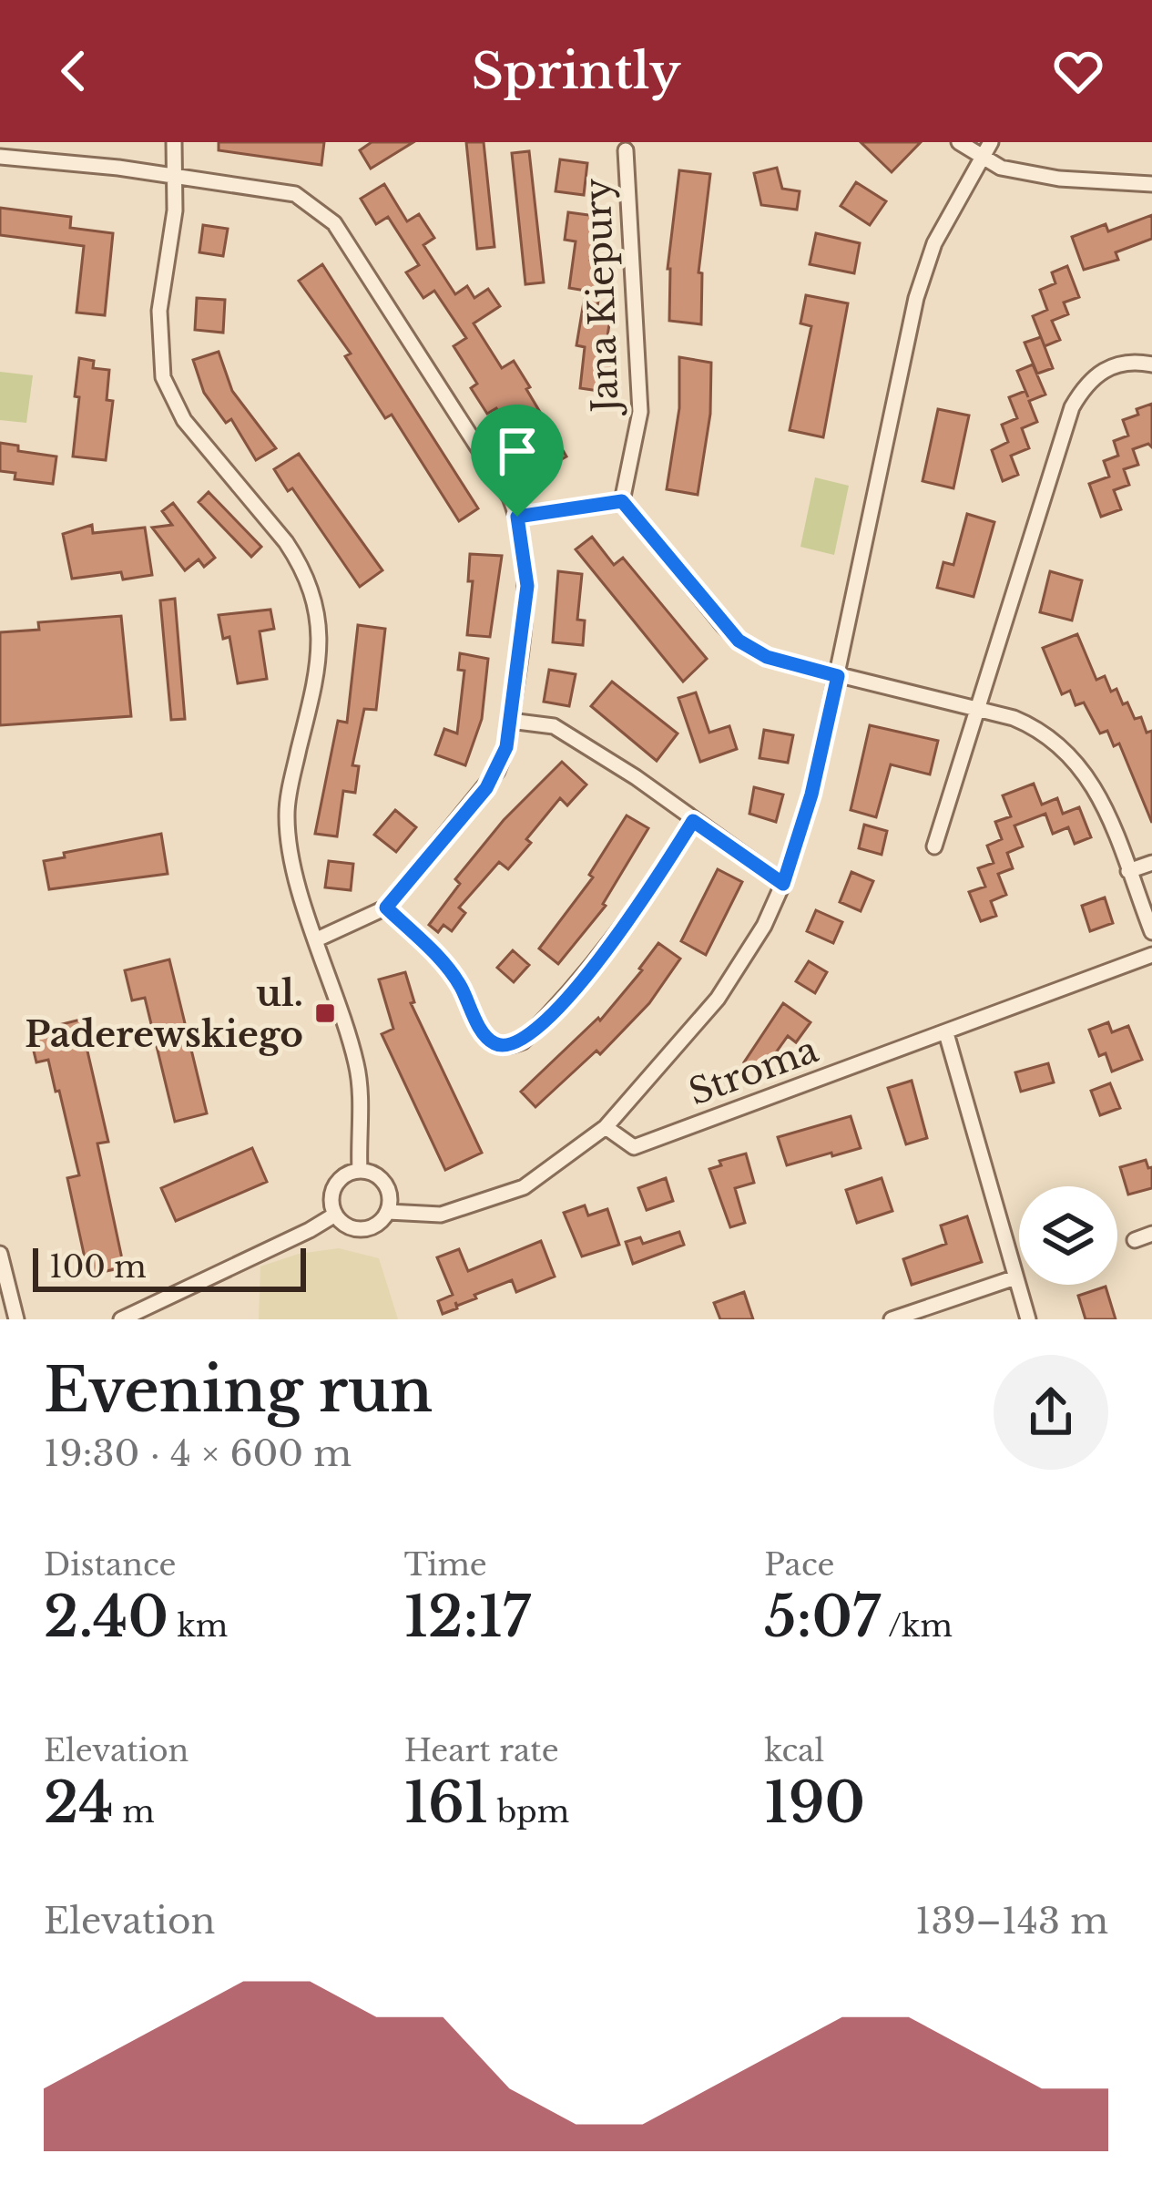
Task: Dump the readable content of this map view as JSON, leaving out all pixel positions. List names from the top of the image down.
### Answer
{
  "streets": {
    "street": ["Jana Kiepury", "Stroma"]
  },
  "places": {
    "transit": ["ul. Paderewskiego"]
  },
  "scale_bar": "100 m",
  "page": {
    "header": "Sprintly",
    "scale": "100 m",
    "heading": ["Evening run", "19:30 · 4 × 600 m"],
    "stats": [
      ["Distance", "2.40 km"],
      ["Time", "12:17"],
      ["Pace", "5:07 /km"],
      ["Elevation", "24 m"],
      ["Heart rate", "161 bpm"],
      ["kcal", "190"]
    ],
    "chart": ["Elevation", "139–143 m"]
  }
}
